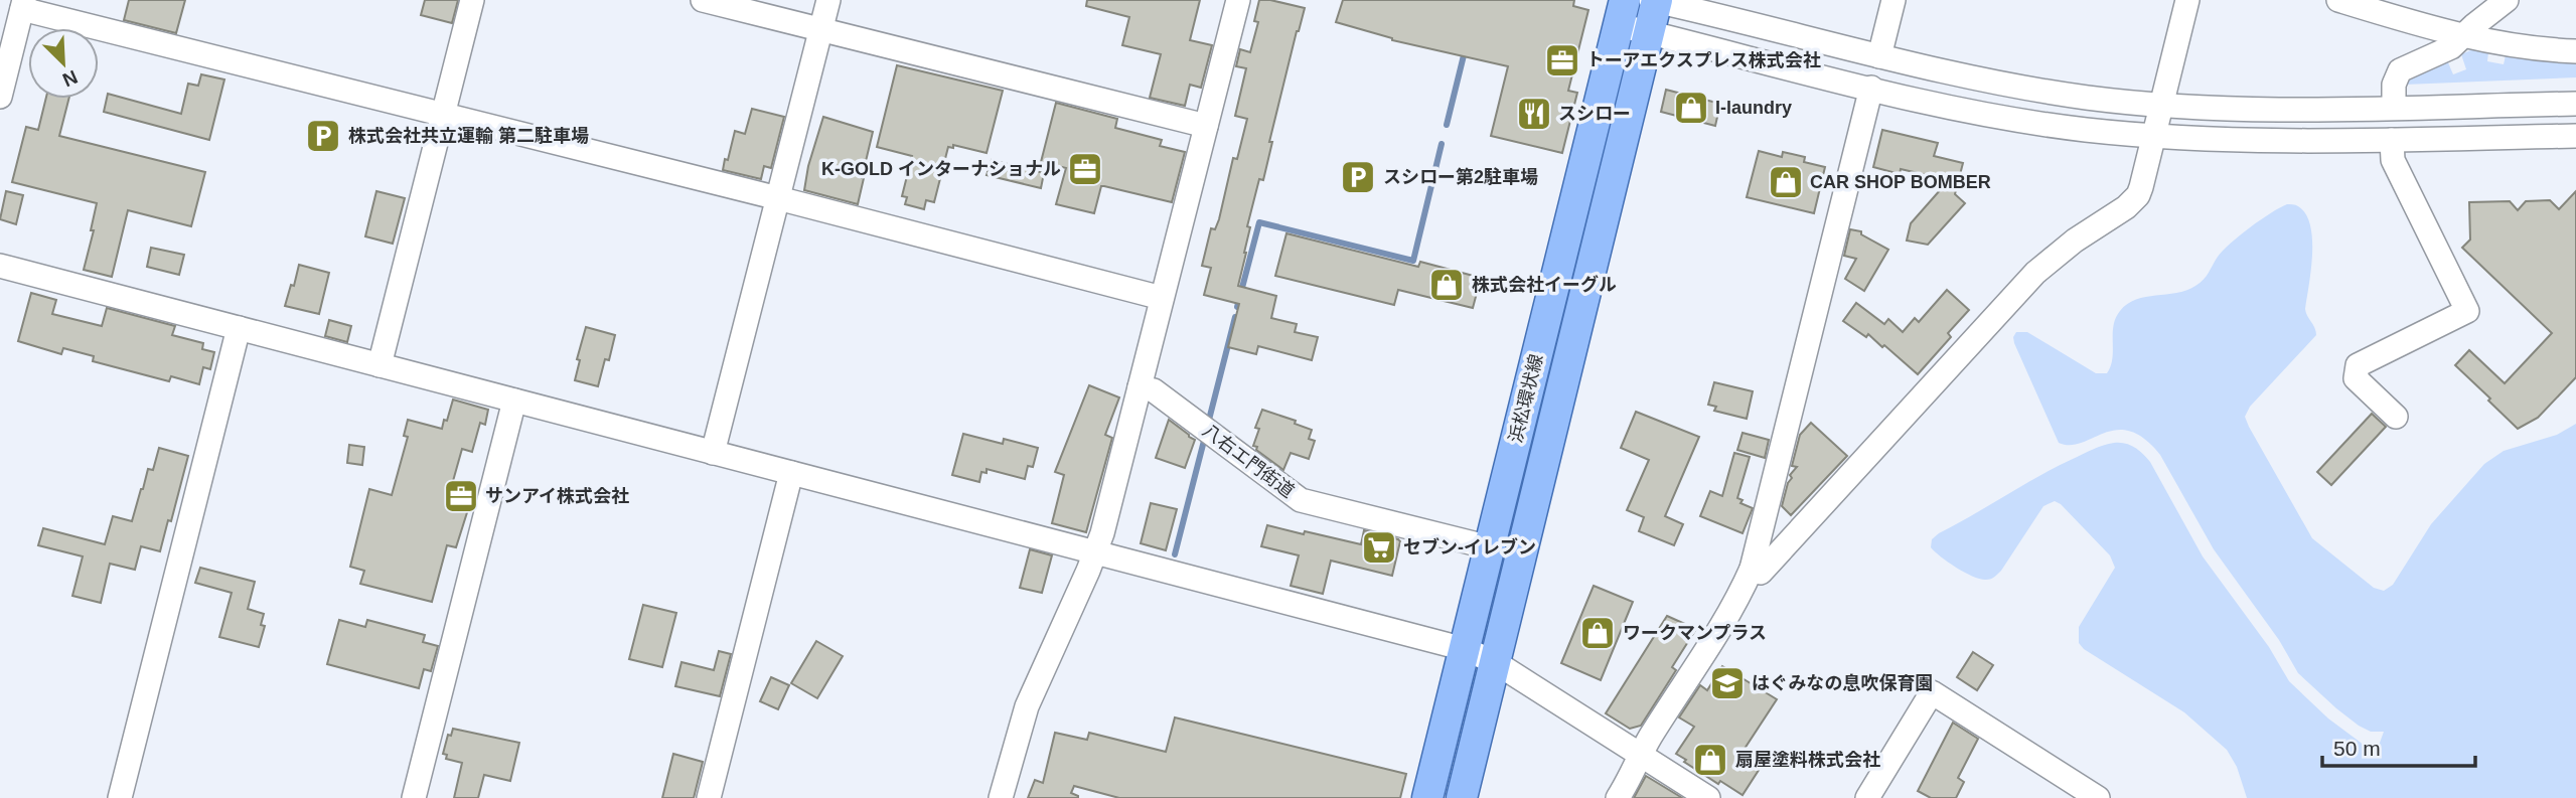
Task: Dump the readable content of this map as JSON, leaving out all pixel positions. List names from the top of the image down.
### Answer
{
  "streets": {
    "main road": ["浜松環状線"],
    "street": ["八右エ門街道"]
  },
  "crossings": [
    ["浜松環状線", "八右エ門街道"]
  ],
  "places": {
    "office": ["トーアエクスプレス株式会社", "K-GOLD インターナショナル", "サンアイ株式会社"],
    "shop": [
      "I-laundry",
      "CAR SHOP BOMBER",
      "株式会社イーグル",
      "ワークマンプラス",
      "扇屋塗料株式会社"
    ],
    "restaurant": ["スシロー"],
    "parking": ["株式会社共立運輸 第二駐車場", "スシロー第2駐車場"],
    "supermarket": ["セブン-イレブン"],
    "school or university": ["はぐみなの息吹保育園"]
  },
  "scale_bar": "50 m",
  "north": "bottom right"
}
